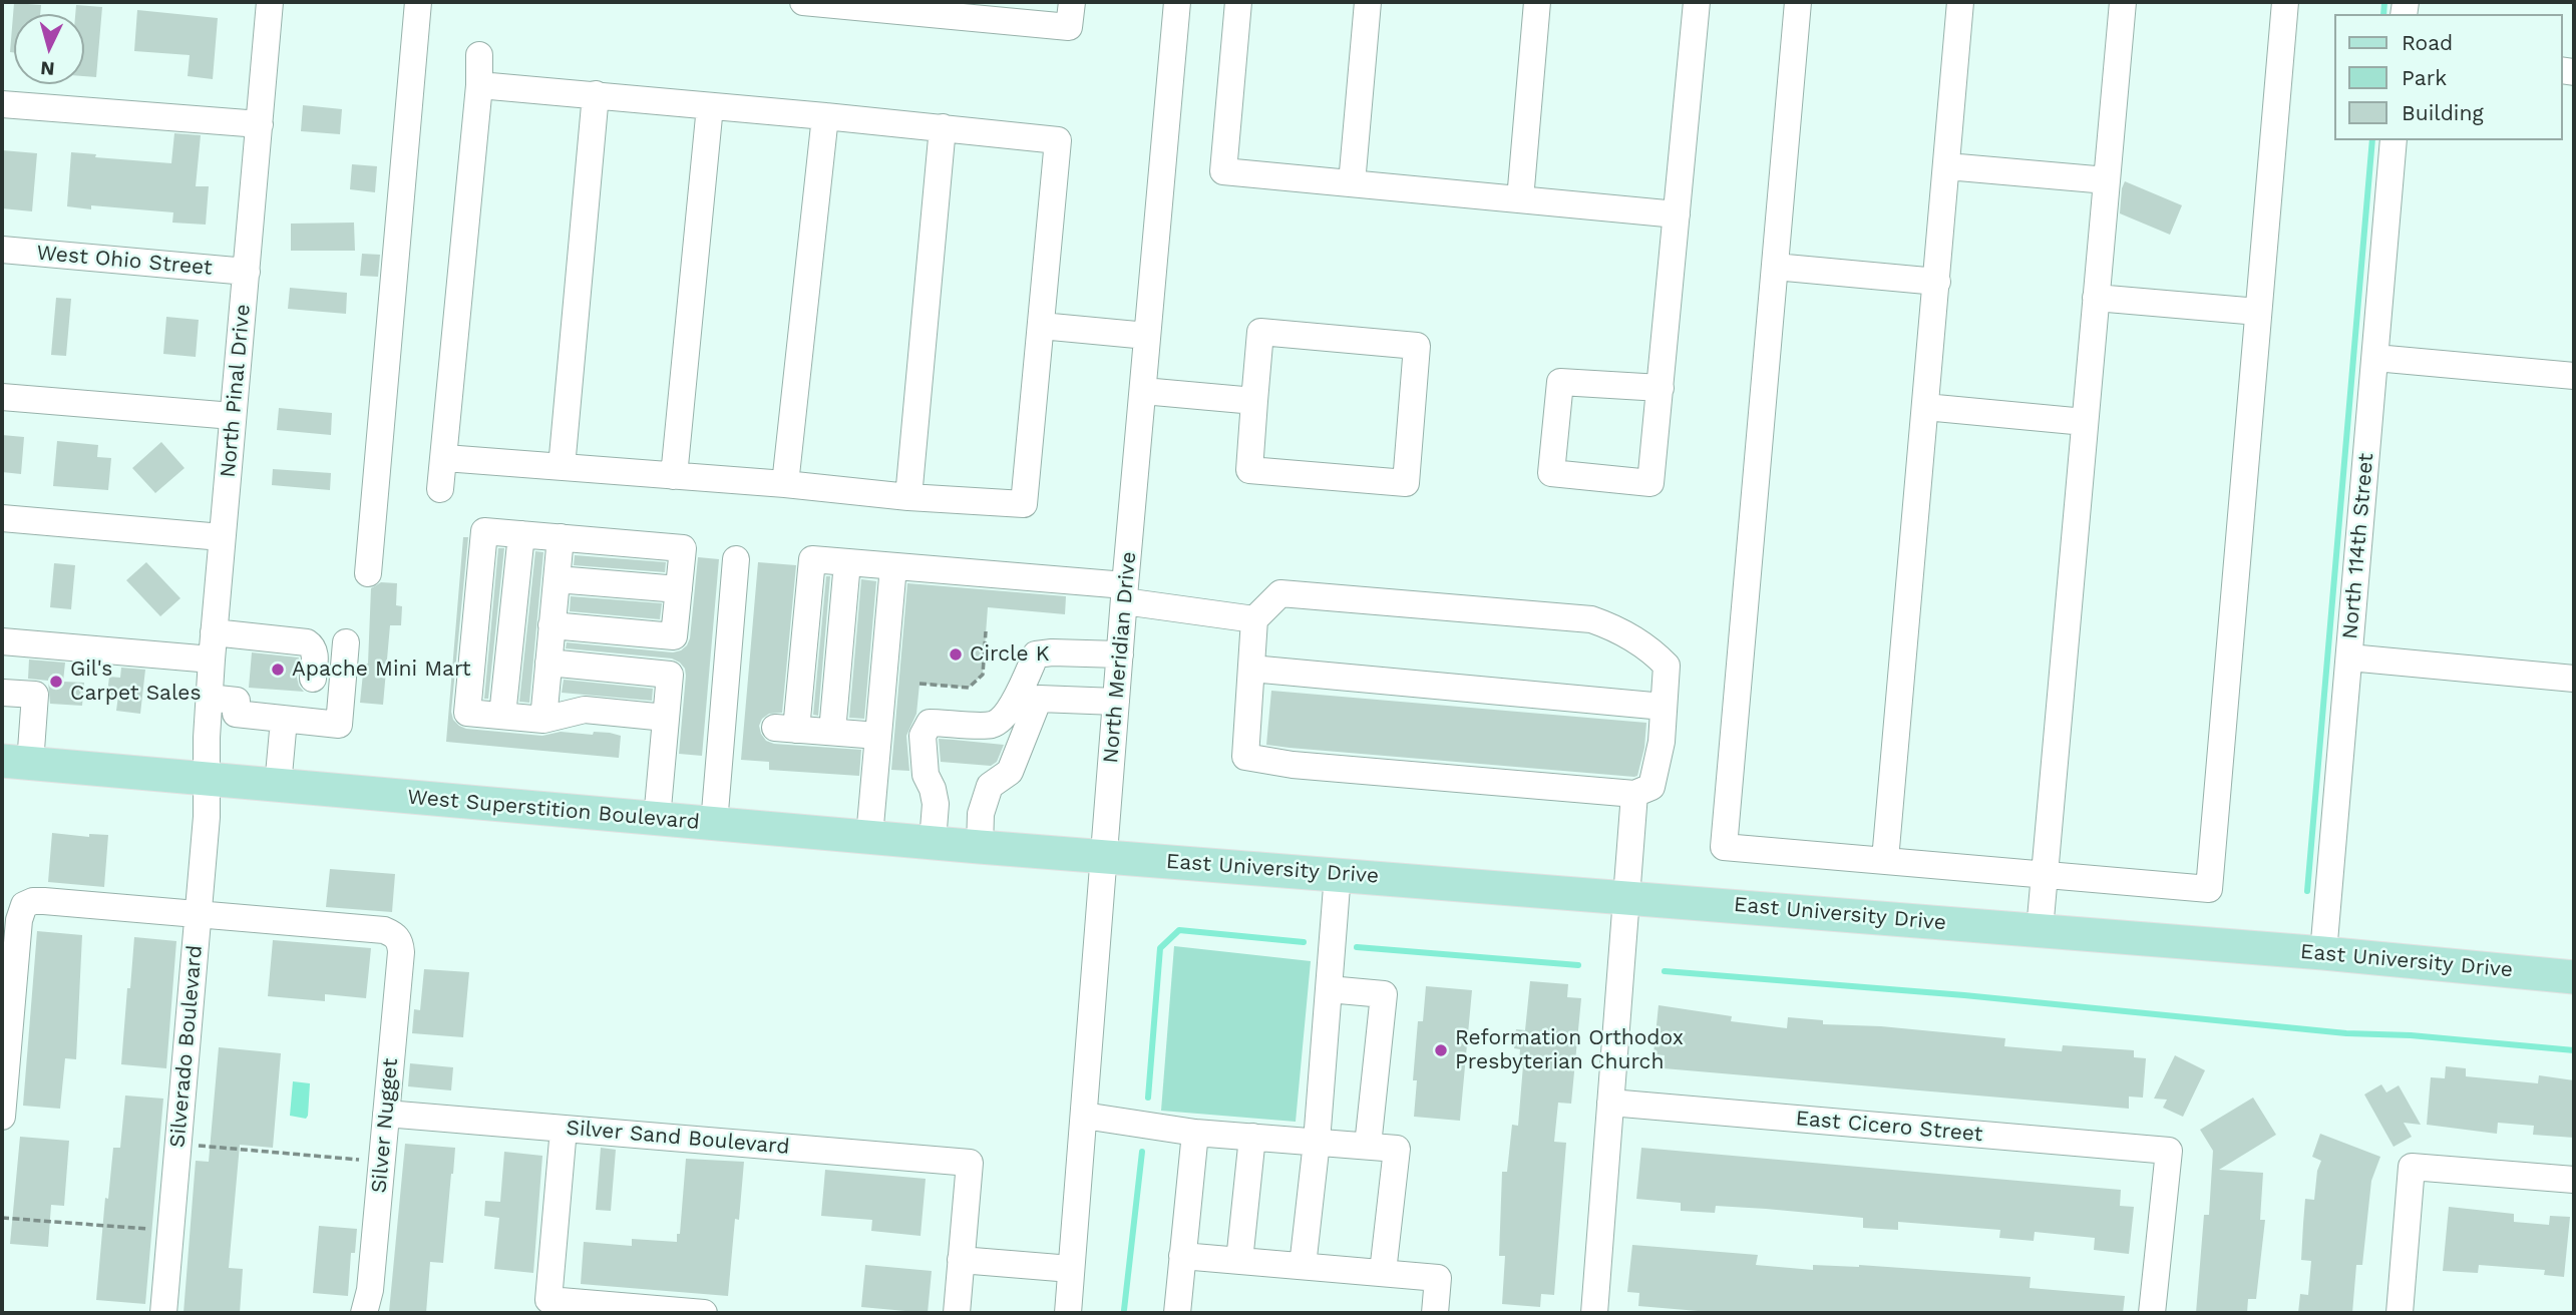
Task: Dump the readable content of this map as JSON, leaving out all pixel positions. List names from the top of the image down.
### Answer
{
  "streets": {
    "main road": ["West Superstition Boulevard", "East University Drive"],
    "street": [
      "West Ohio Street",
      "North Pinal Drive",
      "North 114th Street",
      "North Meridian Drive",
      "Silverado Boulevard",
      "Silver Nugget",
      "East Cicero Street",
      "Silver Sand Boulevard"
    ]
  },
  "crossings": [
    ["West Ohio Street", "North Pinal Drive"],
    ["North Pinal Drive", "West Superstition Boulevard"],
    ["North Pinal Drive", "Silverado Boulevard"],
    ["North 114th Street", "East University Drive"],
    ["North Meridian Drive", "West Superstition Boulevard"],
    ["North Meridian Drive", "East University Drive"],
    ["West Superstition Boulevard", "East University Drive"],
    ["West Superstition Boulevard", "Silverado Boulevard"],
    ["Silverado Boulevard", "Silver Nugget"],
    ["Silver Nugget", "Silver Sand Boulevard"]
  ],
  "places": [
    "Circle K",
    "Apache Mini Mart",
    "Gil's Carpet Sales",
    "Reformation Orthodox Presbyterian Church"
  ],
  "legend": ["Road", "Park", "Building"],
  "north": "bottom"
}
